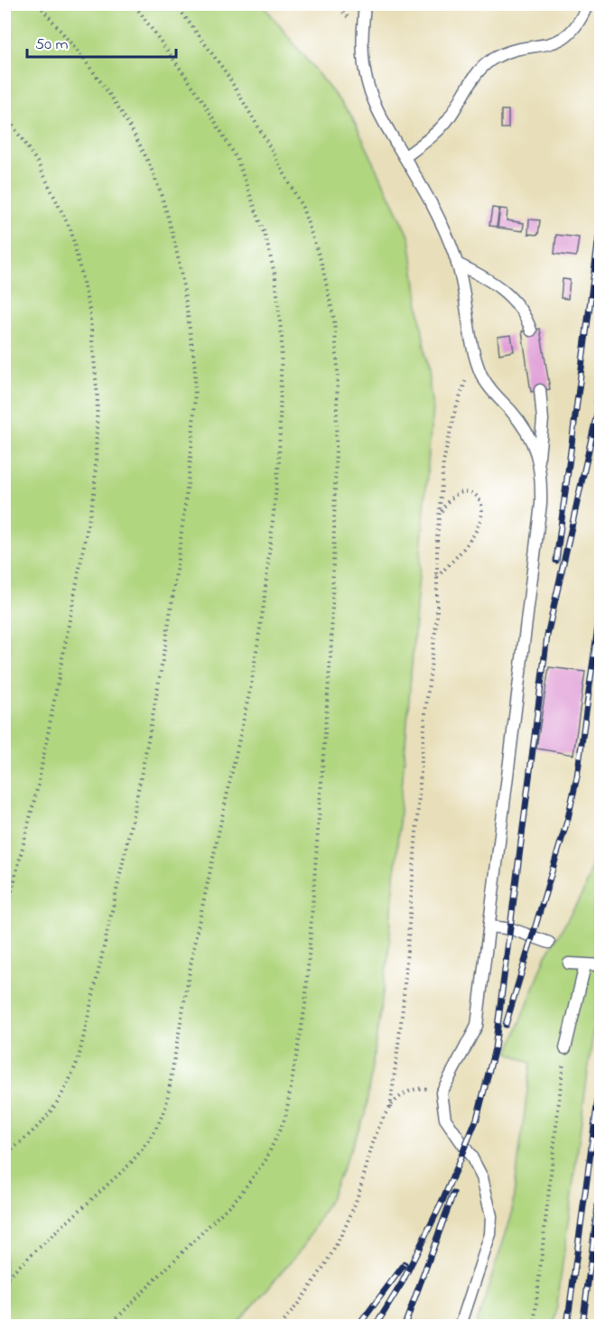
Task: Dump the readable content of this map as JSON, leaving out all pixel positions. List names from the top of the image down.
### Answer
{
  "scale_bar": "50 m"
}
